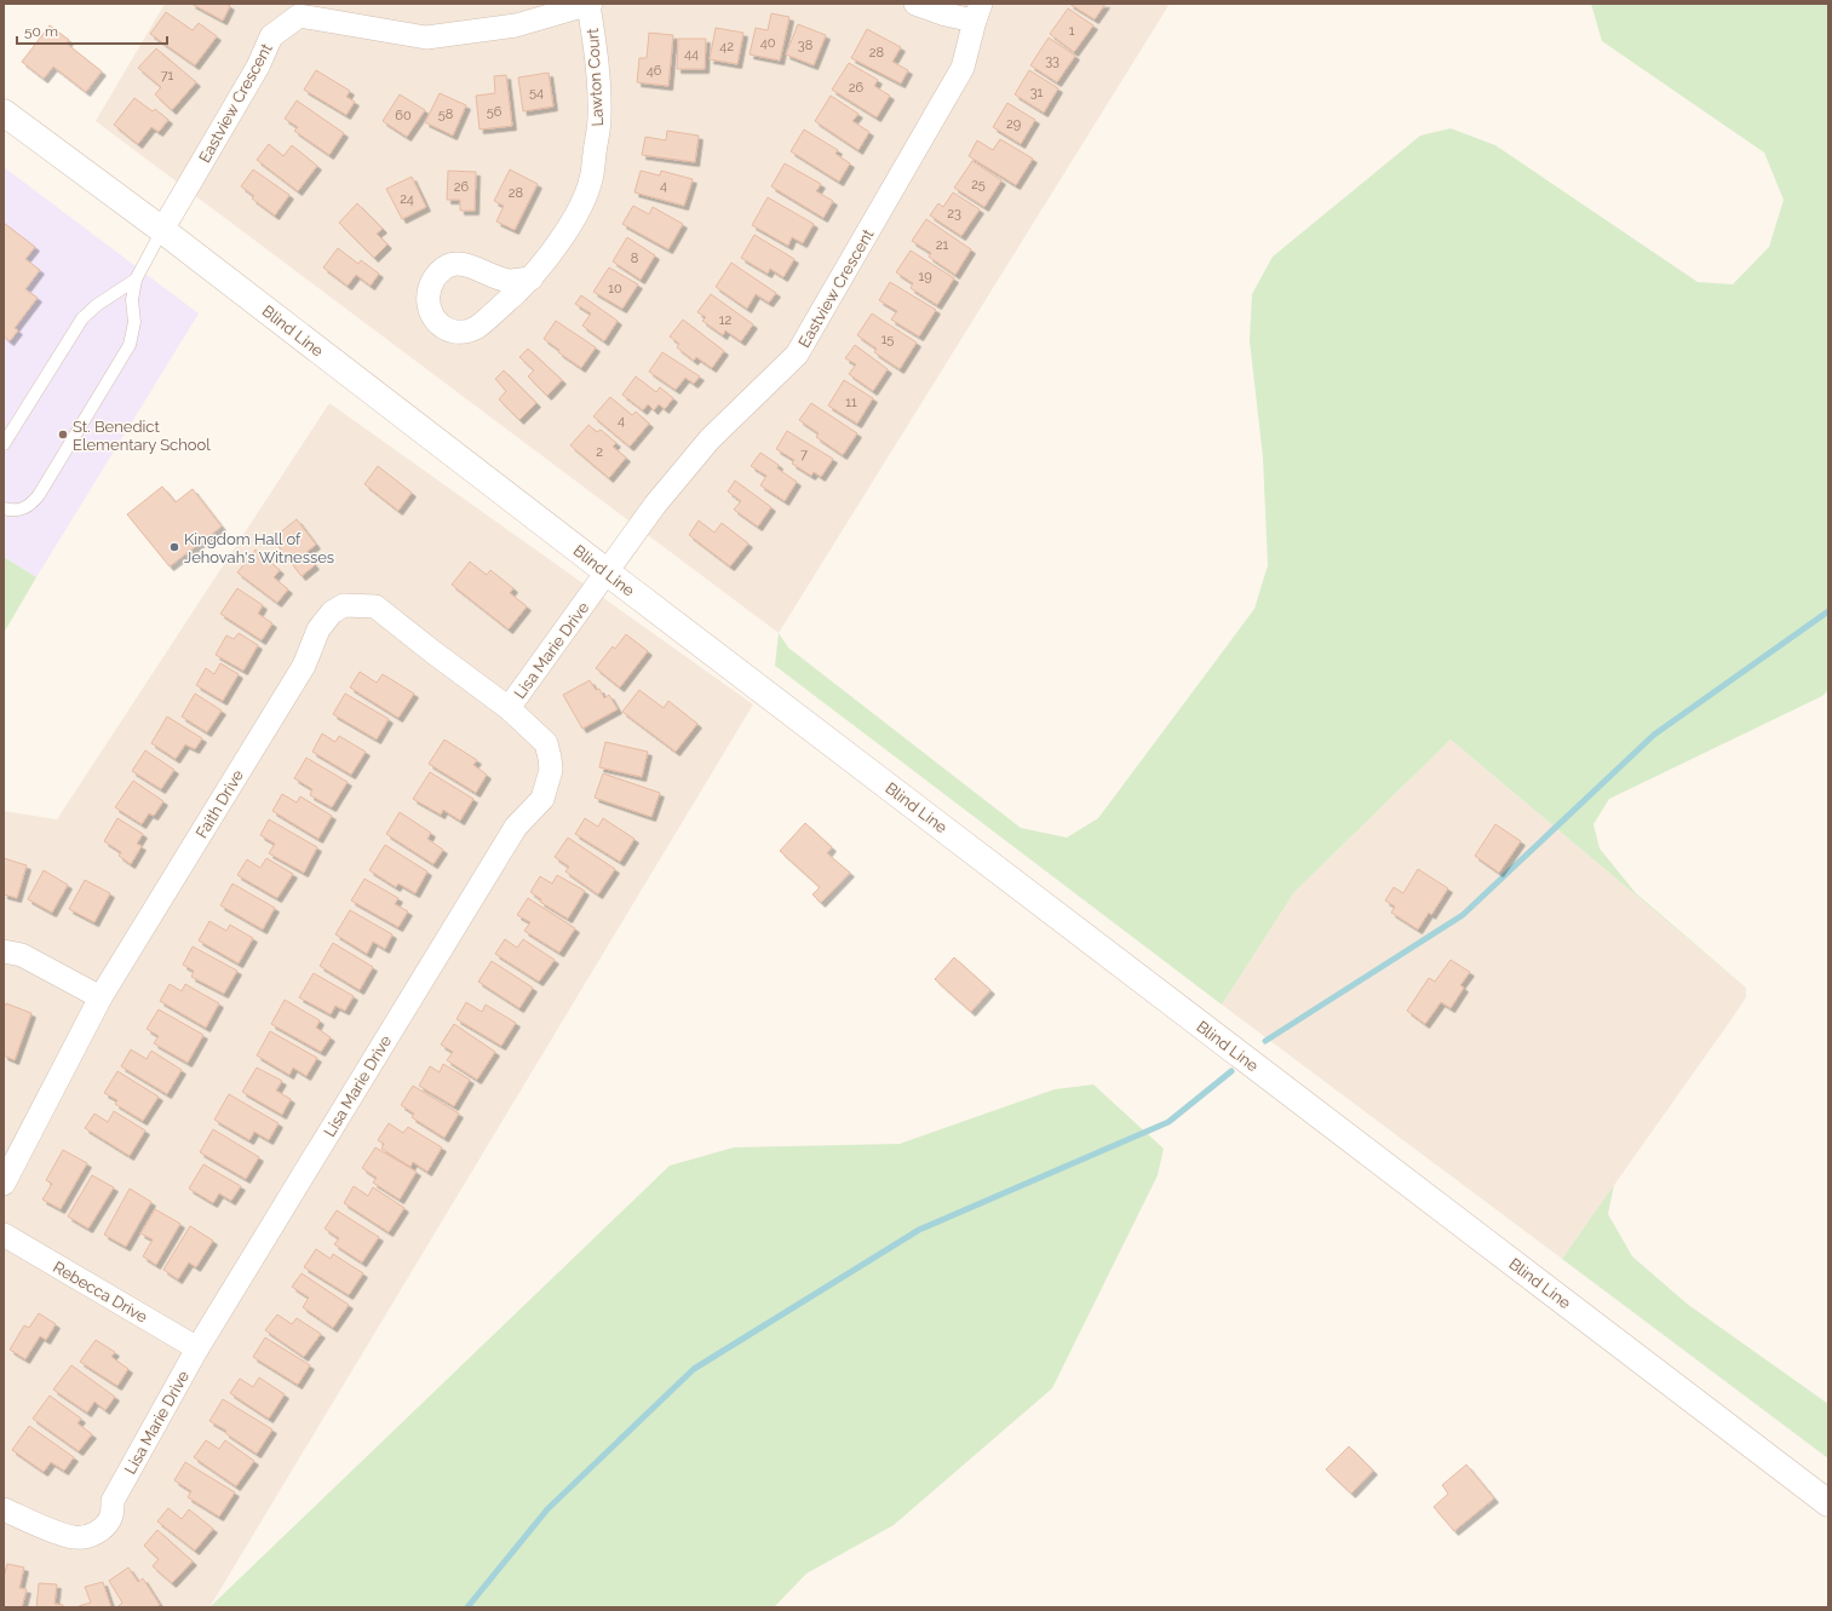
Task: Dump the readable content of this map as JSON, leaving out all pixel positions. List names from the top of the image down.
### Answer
{
  "streets": {
    "street": [
      "Lawton Court",
      "Eastview Crescent",
      "Blind Line",
      "Lisa Marie Drive",
      "Faith Drive",
      "Rebecca Drive"
    ]
  },
  "crossings": [
    ["Lawton Court", "Eastview Crescent"],
    ["Eastview Crescent", "Blind Line"],
    ["Eastview Crescent", "Lisa Marie Drive"],
    ["Blind Line", "Lisa Marie Drive"],
    ["Lisa Marie Drive", "Faith Drive"],
    ["Lisa Marie Drive", "Rebecca Drive"]
  ],
  "places": ["St. Benedict Elementary School", "Kingdom Hall of Jehovah's Witnesses"],
  "house_numbers": [
    "1",
    "40",
    "38",
    "42",
    "28",
    "44",
    "33",
    "46",
    "71",
    "26",
    "54",
    "31",
    "56",
    "58",
    "60",
    "29",
    "25",
    "4",
    "26",
    "28",
    "24",
    "23",
    "21",
    "8",
    "19",
    "10",
    "12",
    "15",
    "11",
    "4",
    "2",
    "7"
  ],
  "scale_bar": "50 m"
}
